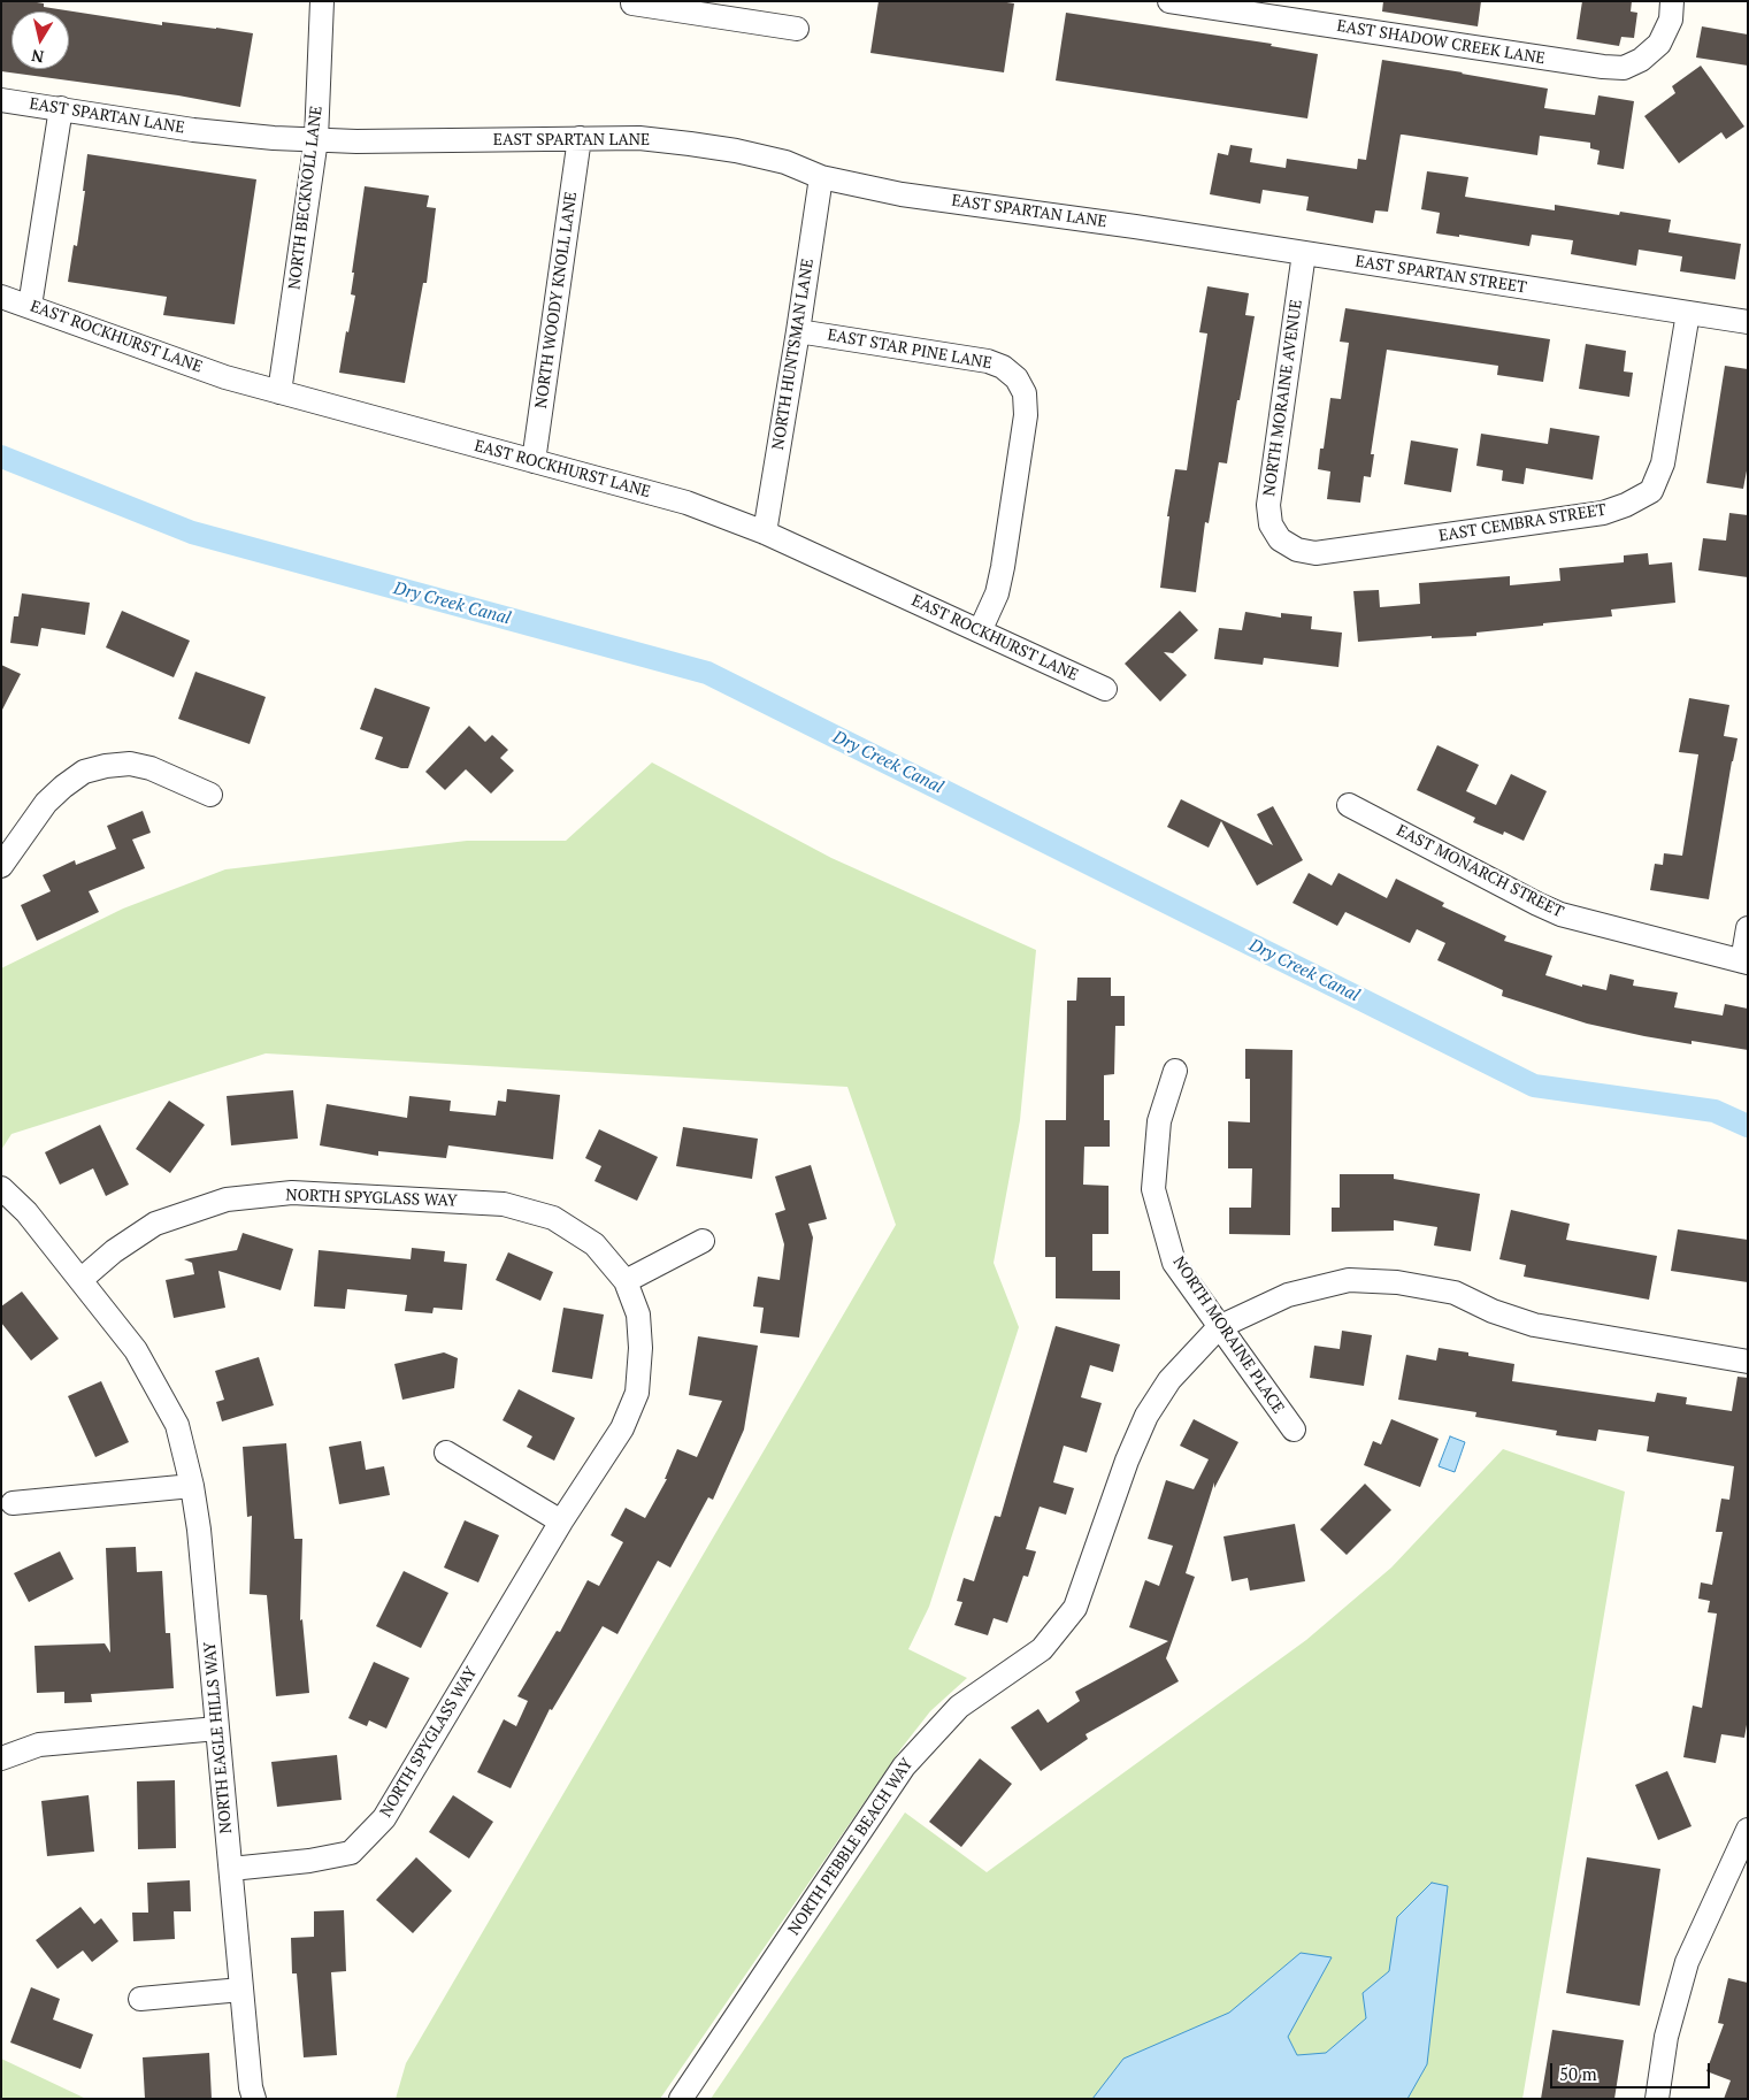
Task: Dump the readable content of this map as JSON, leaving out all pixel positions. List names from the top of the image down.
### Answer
{
  "streets": {
    "street": [
      "EAST SHADOW CREEK LANE",
      "EAST SPARTAN LANE",
      "NORTH BECKNOLL LANE",
      "EAST SPARTAN STREET",
      "NORTH WOODY KNOLL LANE",
      "EAST ROCKHURST LANE",
      "EAST STAR PINE LANE",
      "NORTH HUNTSMAN LANE",
      "NORTH MORAINE AVENUE",
      "EAST CEMBRA STREET",
      "EAST MONARCH STREET",
      "NORTH SPYGLASS WAY",
      "NORTH MORAINE PLACE",
      "NORTH EAGLE HILLS WAY",
      "NORTH PEBBLE BEACH WAY"
    ]
  },
  "crossings": [
    ["EAST SPARTAN LANE", "NORTH BECKNOLL LANE"],
    ["EAST SPARTAN LANE", "EAST SPARTAN STREET"],
    ["EAST SPARTAN LANE", "NORTH WOODY KNOLL LANE"],
    ["EAST SPARTAN LANE", "NORTH HUNTSMAN LANE"],
    ["NORTH BECKNOLL LANE", "EAST ROCKHURST LANE"],
    ["EAST SPARTAN STREET", "NORTH MORAINE AVENUE"],
    ["EAST SPARTAN STREET", "EAST CEMBRA STREET"],
    ["NORTH WOODY KNOLL LANE", "EAST ROCKHURST LANE"],
    ["EAST ROCKHURST LANE", "EAST STAR PINE LANE"],
    ["EAST ROCKHURST LANE", "NORTH HUNTSMAN LANE"],
    ["EAST STAR PINE LANE", "NORTH HUNTSMAN LANE"],
    ["NORTH MORAINE AVENUE", "EAST CEMBRA STREET"],
    ["NORTH SPYGLASS WAY", "NORTH EAGLE HILLS WAY"],
    ["NORTH MORAINE PLACE", "NORTH PEBBLE BEACH WAY"]
  ],
  "water": ["Dry Creek Canal"],
  "scale_bar": "50 m",
  "north": "bottom"
}
